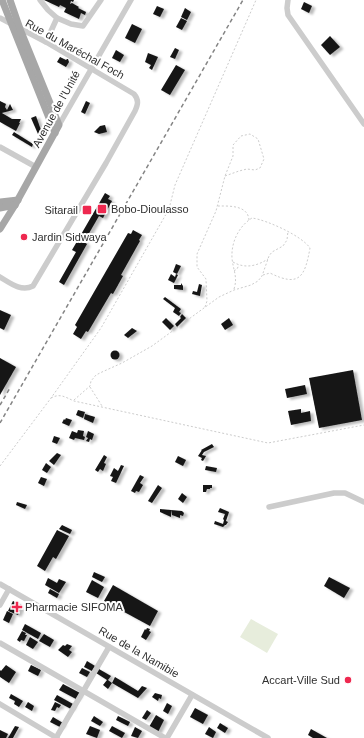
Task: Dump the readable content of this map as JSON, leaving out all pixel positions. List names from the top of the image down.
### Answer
{
  "streets": {
    "main road": ["Avenue de l'Unité"],
    "street": ["Rue du Maréchal Foch", "Rue de la Namibie"]
  },
  "crossings": [
    ["Rue du Maréchal Foch", "Avenue de l'Unité"]
  ],
  "places": {
    "transit": ["Bobo-Dioulasso", "Sitarail"],
    "other": ["Jardin Sidwaya", "Accart-Ville Sud"],
    "health": ["Pharmacie SIFOMA"]
  }
}
